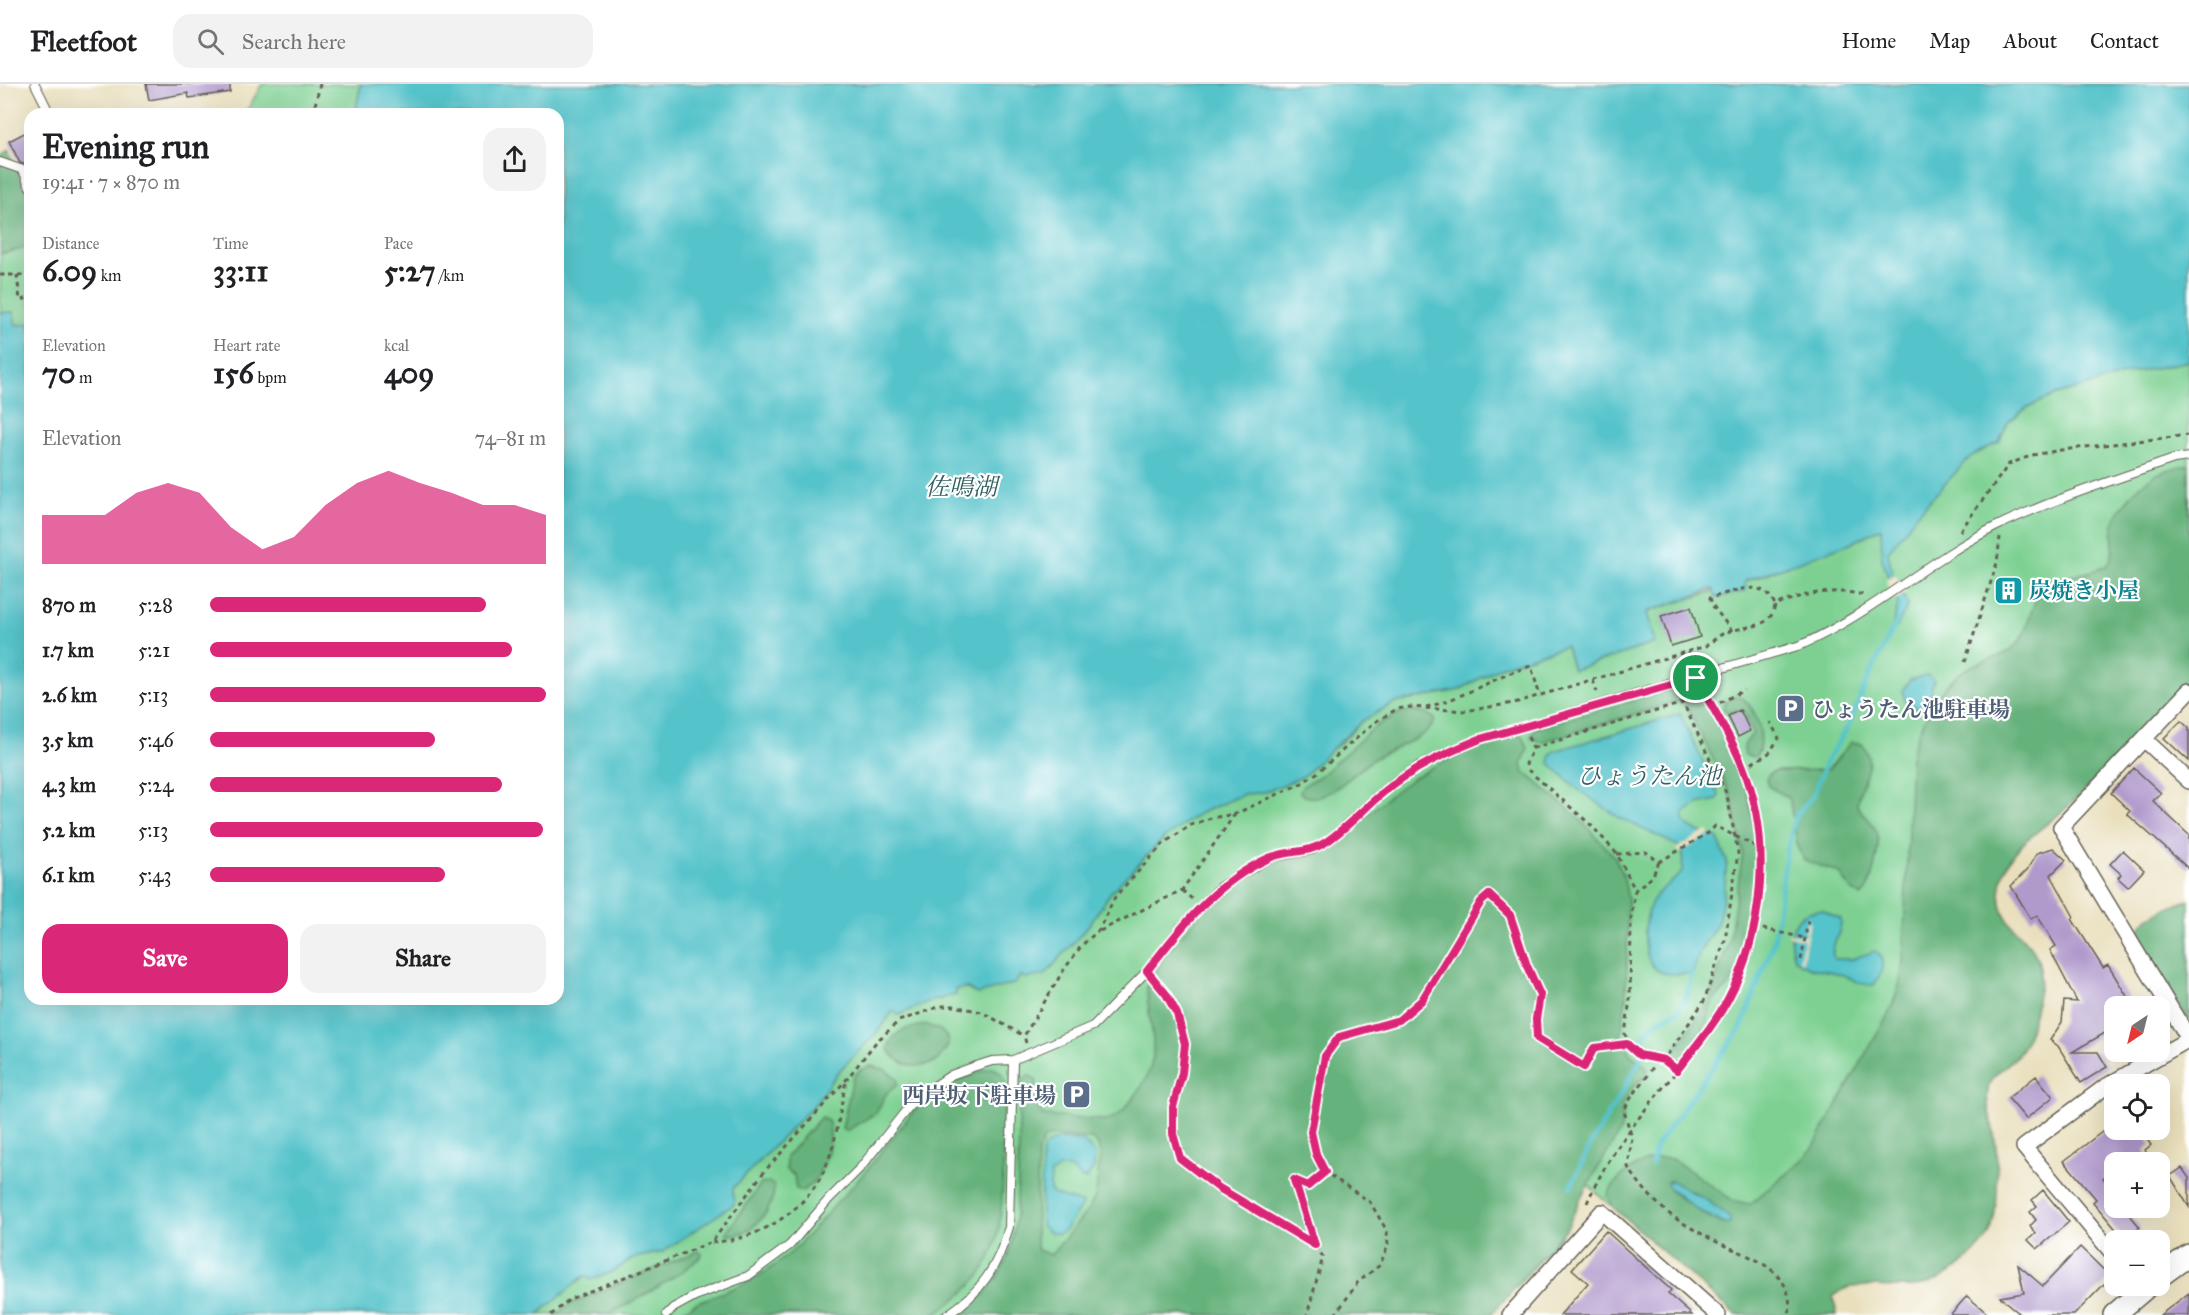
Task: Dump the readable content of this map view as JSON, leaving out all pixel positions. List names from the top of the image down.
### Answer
{
  "water": ["佐鳴湖", "ひょうたん池"],
  "places": {
    "building": ["炭焼き小屋"],
    "parking": ["ひょうたん池駐車場", "西岸坂下駐車場"]
  },
  "north": "bottom left",
  "page": {
    "header": "Fleetfoot",
    "search": "Search here",
    "nav": [
      "Home",
      "Map",
      "About",
      "Contact"
    ],
    "heading": ["Evening run", "19:41 · 7 × 870 m"],
    "stats": [
      ["Distance", "6.09 km"],
      ["Time", "33:11"],
      ["Pace", "5:27 /km"],
      ["Elevation", "70 m"],
      ["Heart rate", "156 bpm"],
      ["kcal", "409"]
    ],
    "chart": ["Elevation", "74–81 m"],
    "list": [
      {
        "name": "870 m",
        "note": "5:28"
      },
      {
        "name": "1.7 km",
        "note": "5:21"
      },
      {
        "name": "2.6 km",
        "note": "5:13"
      },
      {
        "name": "3.5 km",
        "note": "5:46"
      },
      {
        "name": "4.3 km",
        "note": "5:24"
      },
      {
        "name": "5.2 km",
        "note": "5:13"
      },
      {
        "name": "6.1 km",
        "note": "5:43"
      }
    ],
    "buttons": ["Save", "Share"],
    "map_buttons": ["+", "−"]
  }
}
